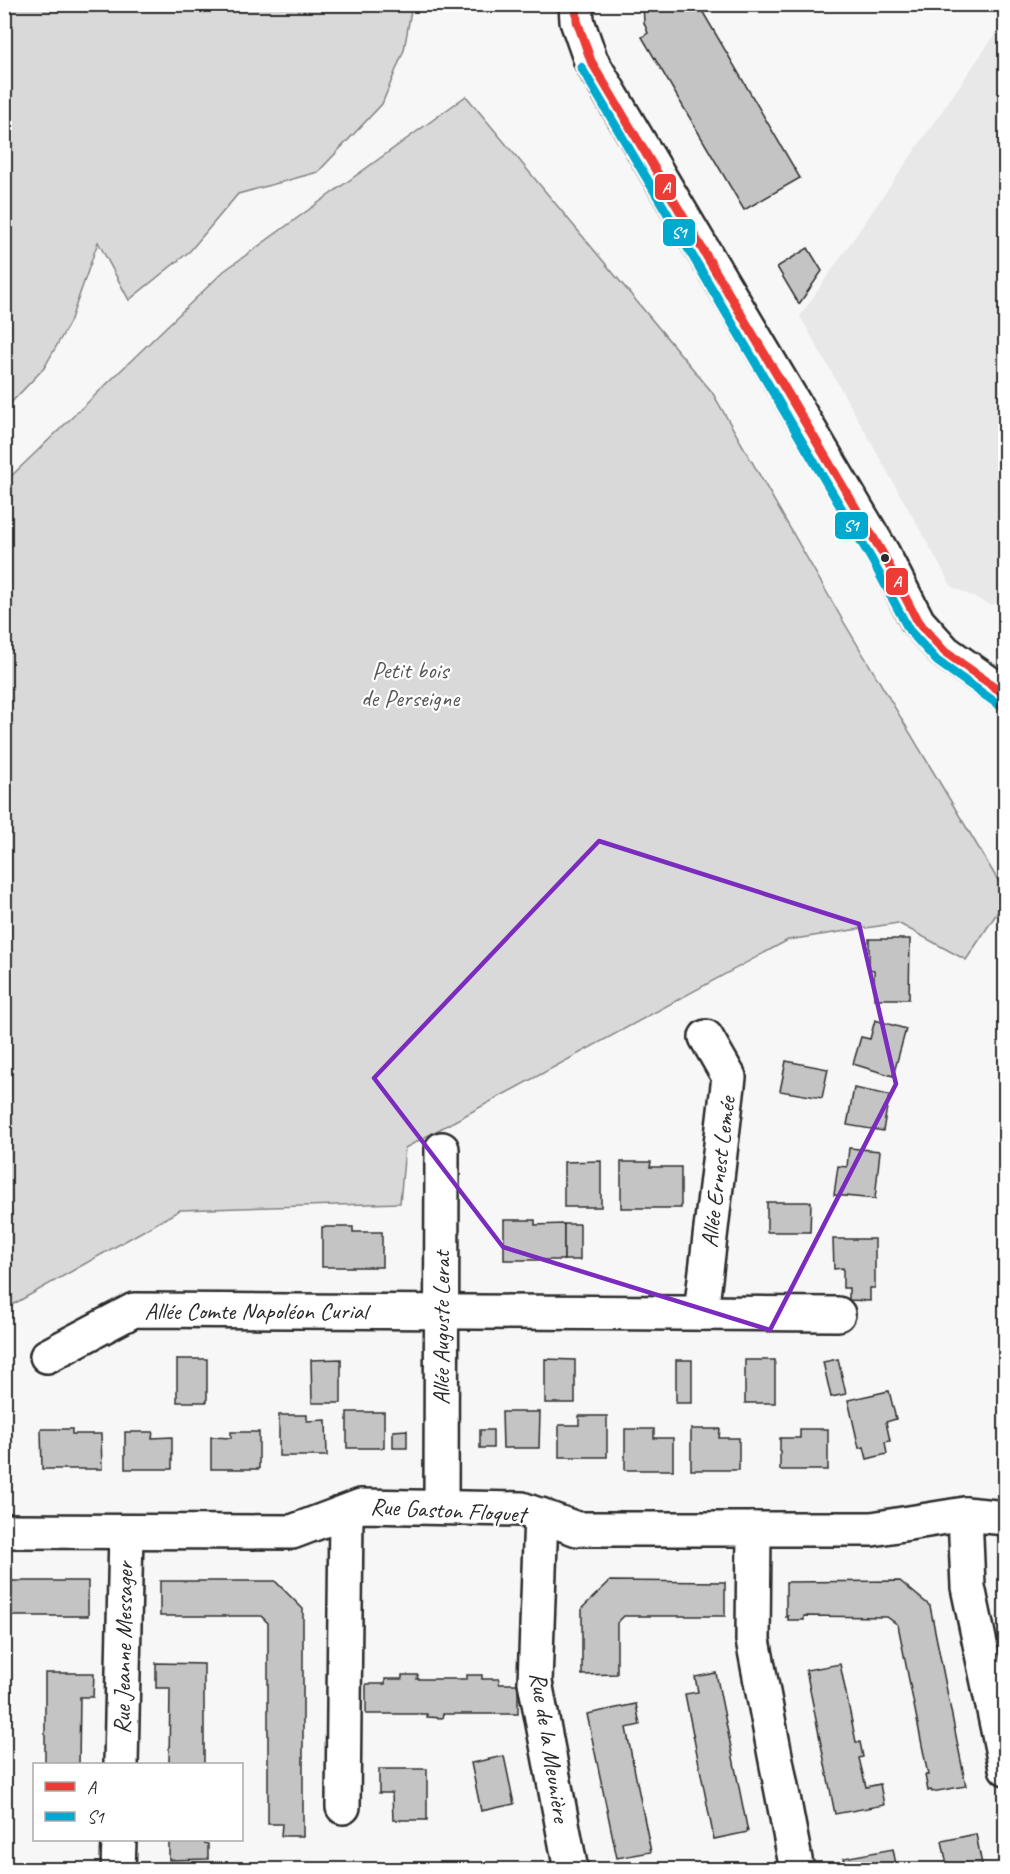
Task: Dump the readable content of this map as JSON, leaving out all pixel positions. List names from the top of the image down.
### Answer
{
  "streets": {
    "street": [
      "Allée Ernest Lemée",
      "Allée Comte Napoléon Curial",
      "Allée Auguste Lerat",
      "Rue Gaston Floquet",
      "Rue Jeanne Messager",
      "Rue de la Meunière"
    ]
  },
  "crossings": [
    ["Allée Comte Napoléon Curial", "Allée Auguste Lerat"],
    ["Allée Auguste Lerat", "Rue Gaston Floquet"],
    ["Rue Gaston Floquet", "Rue Jeanne Messager"],
    ["Rue Gaston Floquet", "Rue de la Meunière"]
  ],
  "parks": ["Petit bois de Perseigne"],
  "lines": ["transit line A", "transit line S1"],
  "legend": ["A", "S1"]
}
